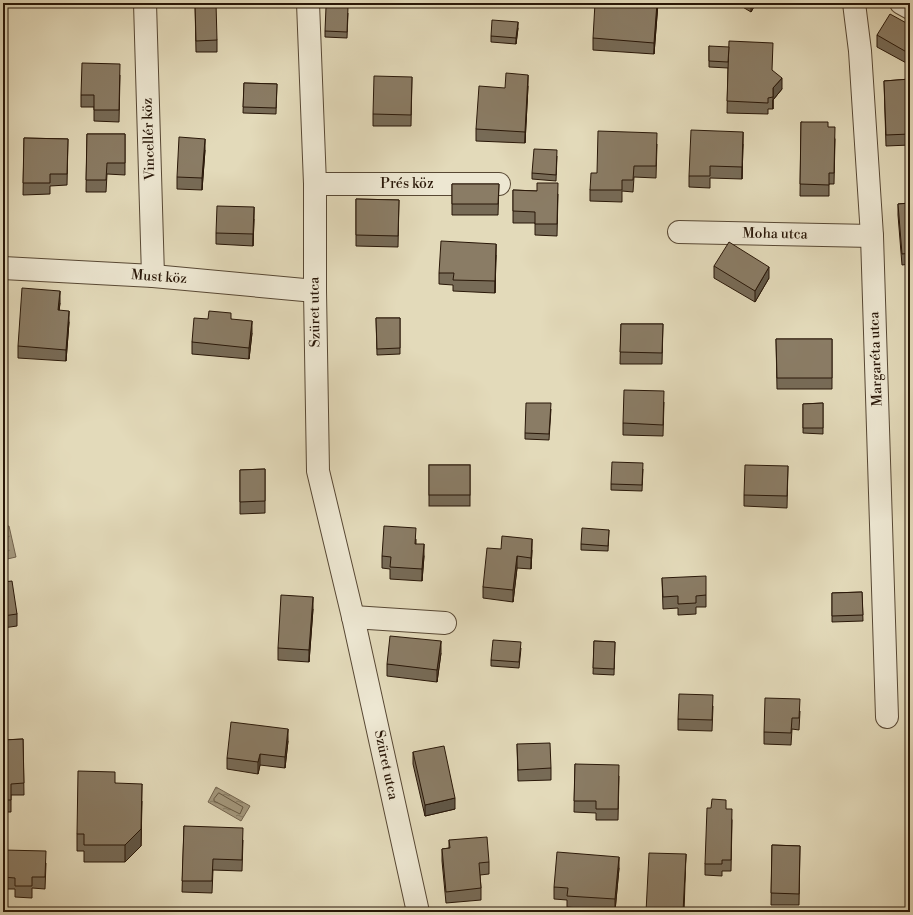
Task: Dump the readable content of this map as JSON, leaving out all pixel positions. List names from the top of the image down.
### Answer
{
  "streets": {
    "street": [
      "Vincellér köz",
      "Prés köz",
      "Moha utca",
      "Must köz",
      "Szüret utca",
      "Margaréta utca"
    ]
  },
  "crossings": [
    ["Vincellér köz", "Must köz"],
    ["Prés köz", "Szüret utca"],
    ["Moha utca", "Margaréta utca"],
    ["Must köz", "Szüret utca"]
  ]
}
